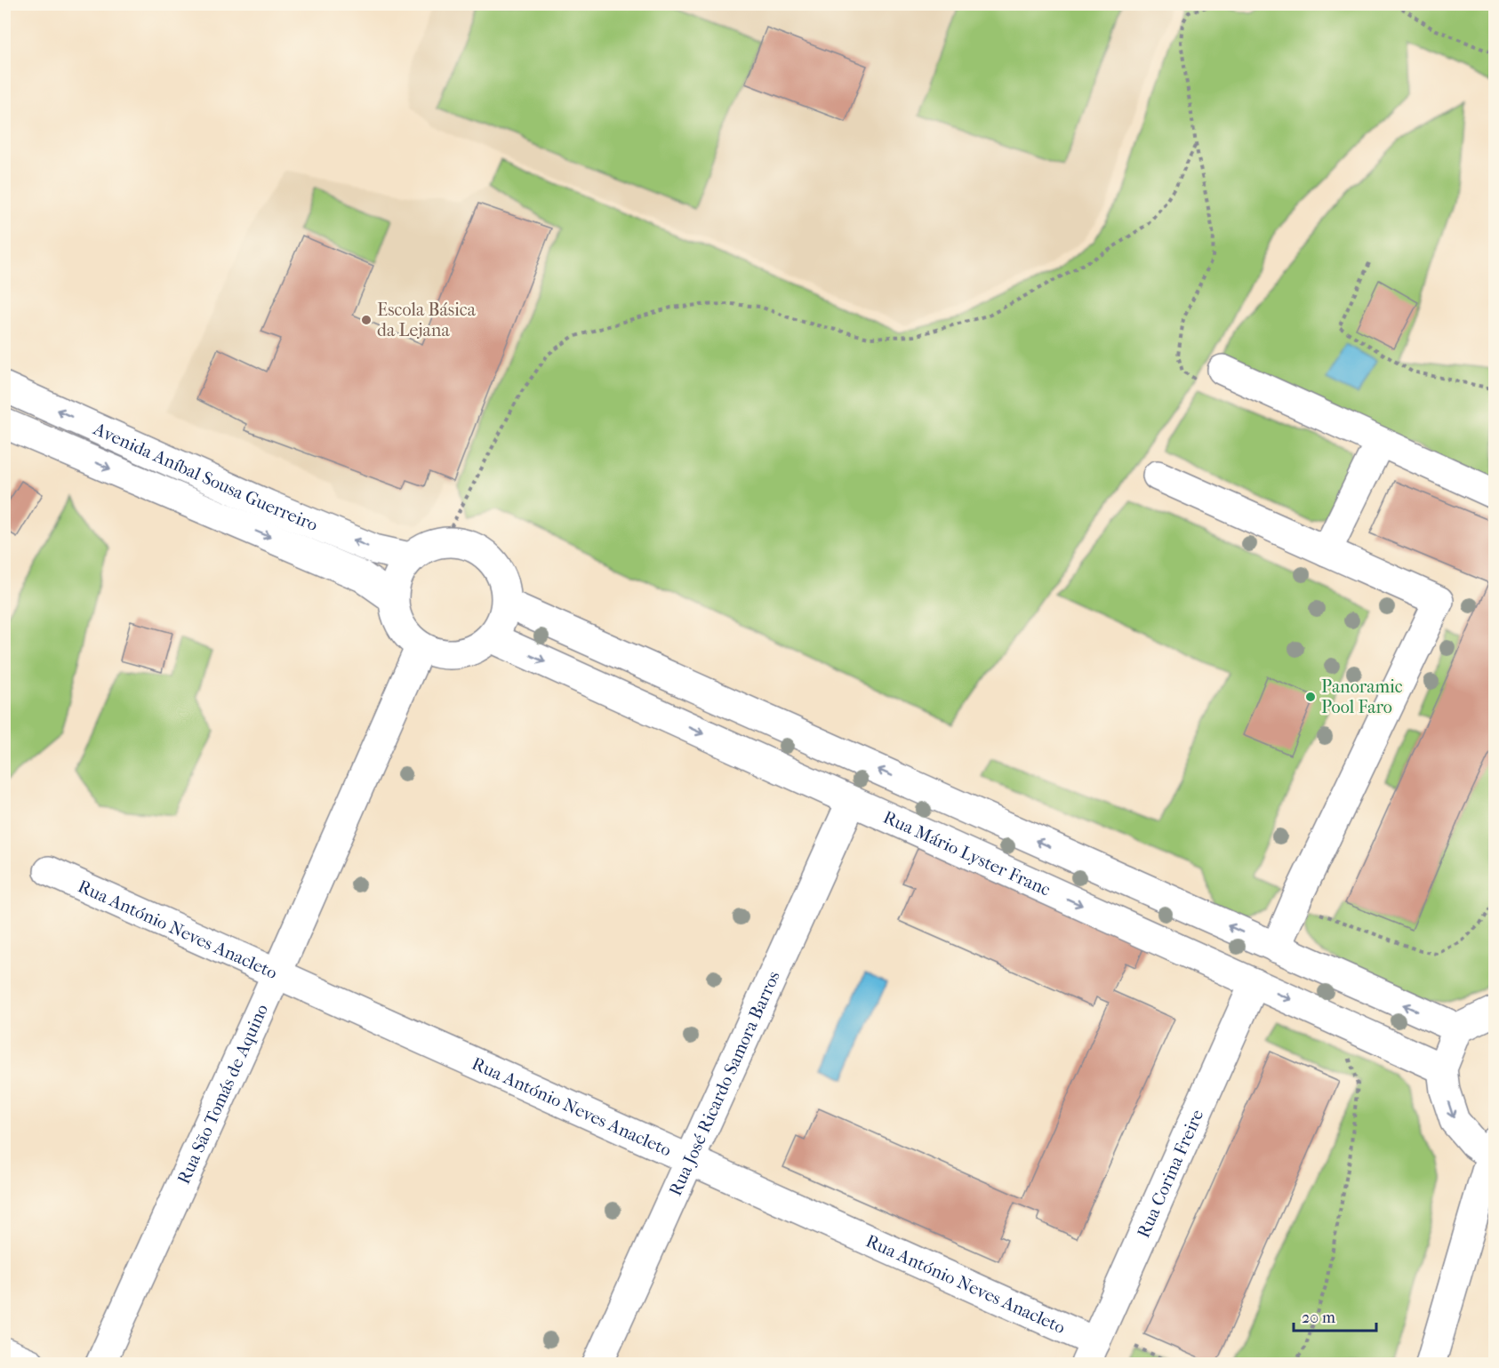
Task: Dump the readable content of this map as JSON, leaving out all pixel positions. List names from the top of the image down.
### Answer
{
  "streets": {
    "street": [
      "Avenida Aníbal Sousa Guerreiro",
      "Rua Mário Lyster Franc",
      "Rua António Neves Anacleto",
      "Rua José Ricardo Samora Barros",
      "Rua São Tomás de Aquino",
      "Rua Corina Freire"
    ]
  },
  "crossings": [
    ["Avenida Aníbal Sousa Guerreiro", "Rua Mário Lyster Franc"],
    ["Avenida Aníbal Sousa Guerreiro", "Rua São Tomás de Aquino"],
    ["Rua Mário Lyster Franc", "Rua José Ricardo Samora Barros"],
    ["Rua Mário Lyster Franc", "Rua São Tomás de Aquino"],
    ["Rua Mário Lyster Franc", "Rua Corina Freire"],
    ["Rua António Neves Anacleto", "Rua José Ricardo Samora Barros"],
    ["Rua António Neves Anacleto", "Rua São Tomás de Aquino"],
    ["Rua António Neves Anacleto", "Rua Corina Freire"]
  ],
  "places": ["Escola Básica da Lejana", "Panoramic Pool Faro"],
  "scale_bar": "20 m"
}
